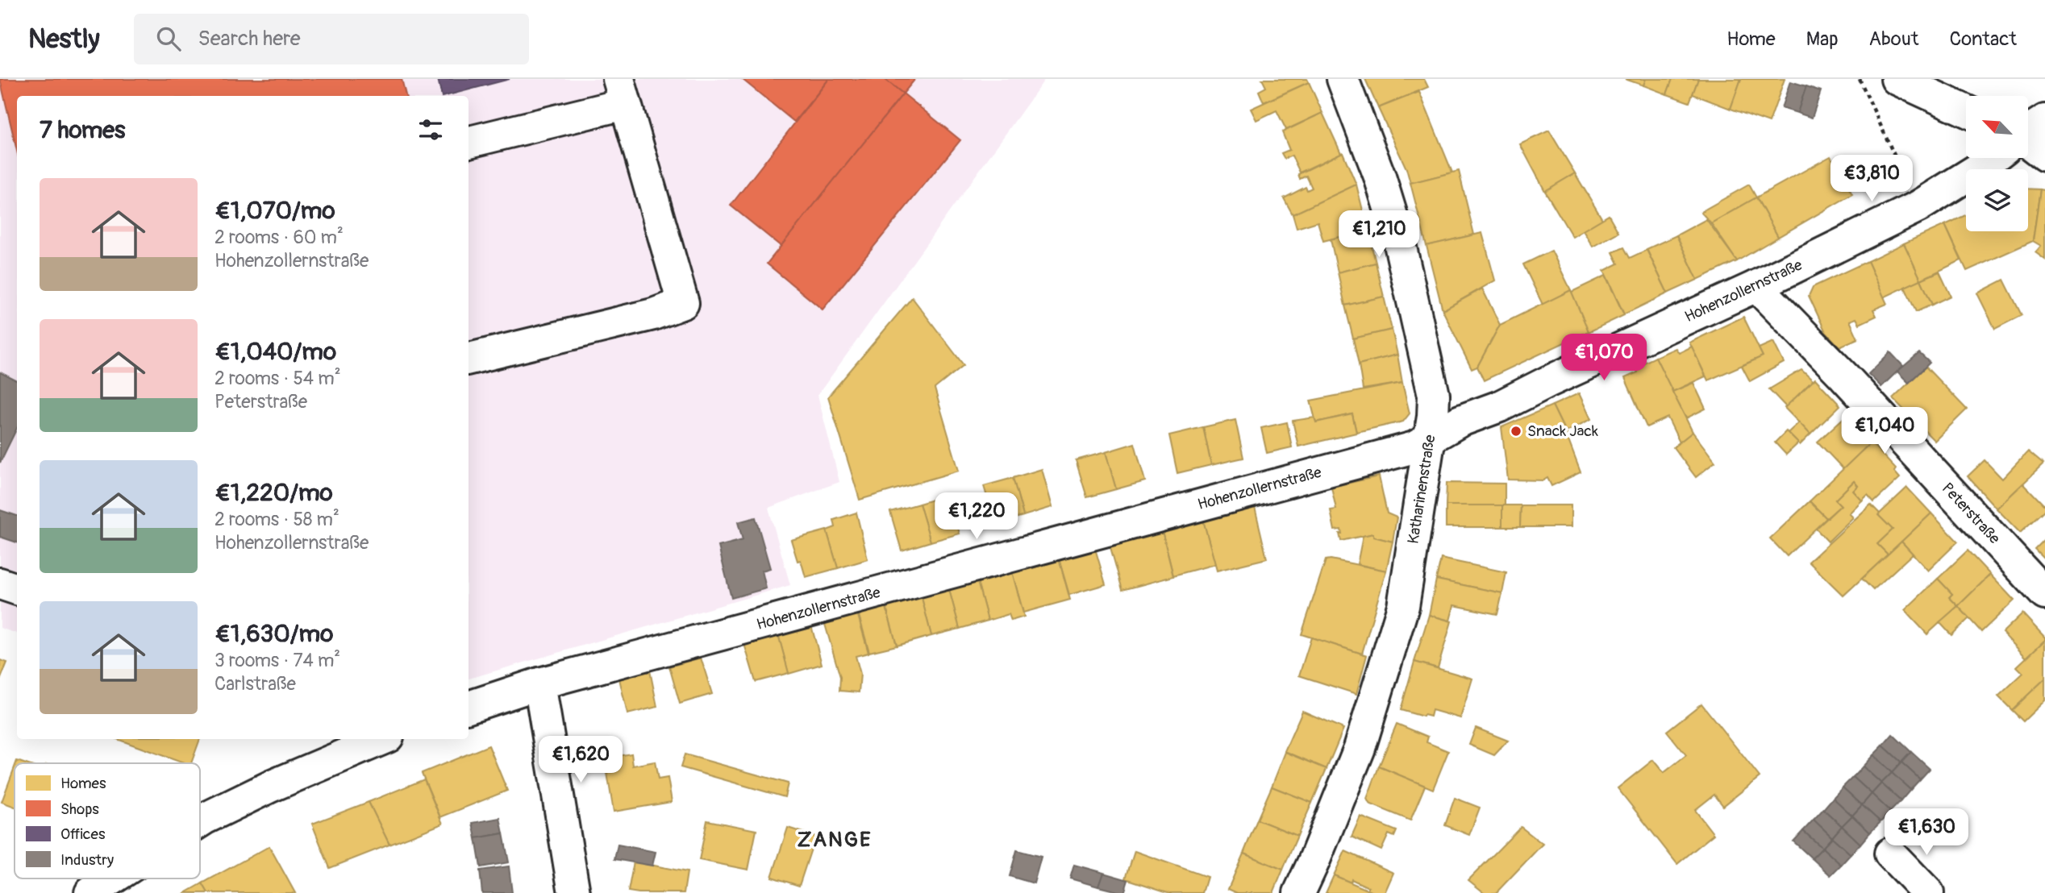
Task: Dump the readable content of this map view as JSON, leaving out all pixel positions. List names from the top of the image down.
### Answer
{
  "streets": {
    "street": ["Hohenzollernstraße", "Katharinenstraße", "Peterstraße"]
  },
  "crossings": [
    ["Hohenzollernstraße", "Katharinenstraße"],
    ["Hohenzollernstraße", "Peterstraße"]
  ],
  "districts": ["ZANGE"],
  "places": ["Snack Jack"],
  "legend": [
    "Homes",
    "Shops",
    "Offices",
    "Industry"
  ],
  "north": "top left",
  "page": {
    "header": "Nestly",
    "search": "Search here",
    "nav": [
      "Home",
      "Map",
      "About",
      "Contact"
    ],
    "heading": "7 homes",
    "price": [
      "€3,810",
      "€1,210",
      "€1,070",
      "€1,040",
      "€1,220",
      "€1,620",
      "€1,630"
    ],
    "list": [
      {
        "name": "€1,070/mo",
        "note": "2 rooms · 60 m² · Hohenzollernstraße"
      },
      {
        "name": "€1,040/mo",
        "note": "2 rooms · 54 m² · Peterstraße"
      },
      {
        "name": "€1,220/mo",
        "note": "2 rooms · 58 m² · Hohenzollernstraße"
      },
      {
        "name": "€1,630/mo",
        "note": "3 rooms · 74 m² · Carlstraße"
      }
    ]
  }
}
